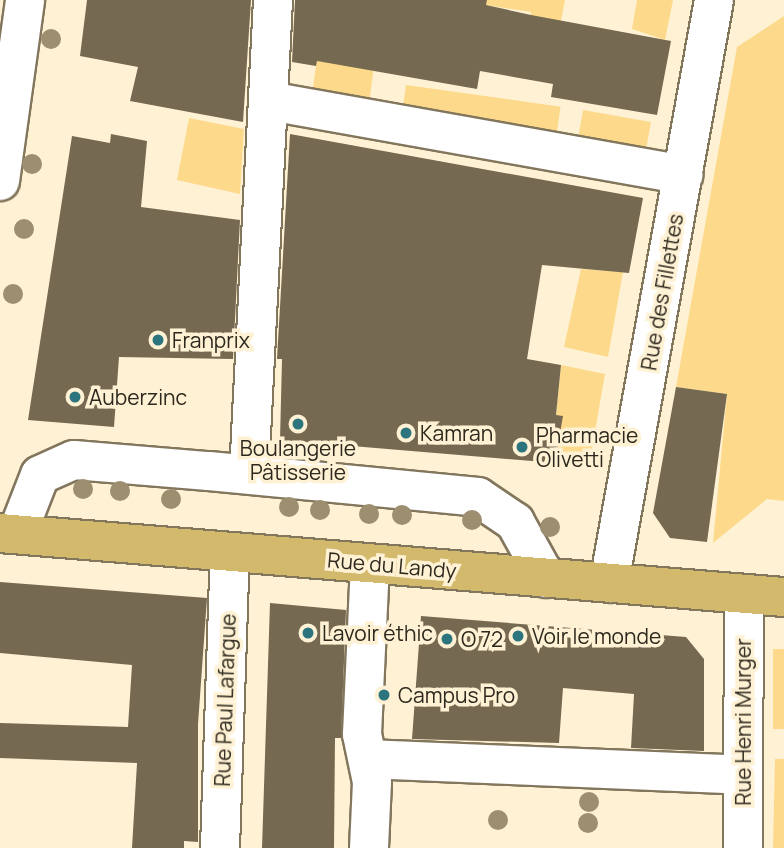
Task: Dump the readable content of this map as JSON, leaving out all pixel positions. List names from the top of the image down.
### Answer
{
  "streets": {
    "main road": ["Rue du Landy"],
    "street": ["Rue des Fillettes", "Rue Paul Lafargue", "Rue Henri Murger"]
  },
  "crossings": [
    ["Rue des Fillettes", "Rue du Landy"],
    ["Rue du Landy", "Rue Paul Lafargue"],
    ["Rue du Landy", "Rue Henri Murger"]
  ],
  "places": [
    "Franprix",
    "Auberzinc",
    "Boulangerie Pâtisserie",
    "Kamran",
    "Pharmacie Olivetti",
    "Lavoir éthic",
    "Voir le monde",
    "O 72",
    "Campus Pro"
  ]
}
